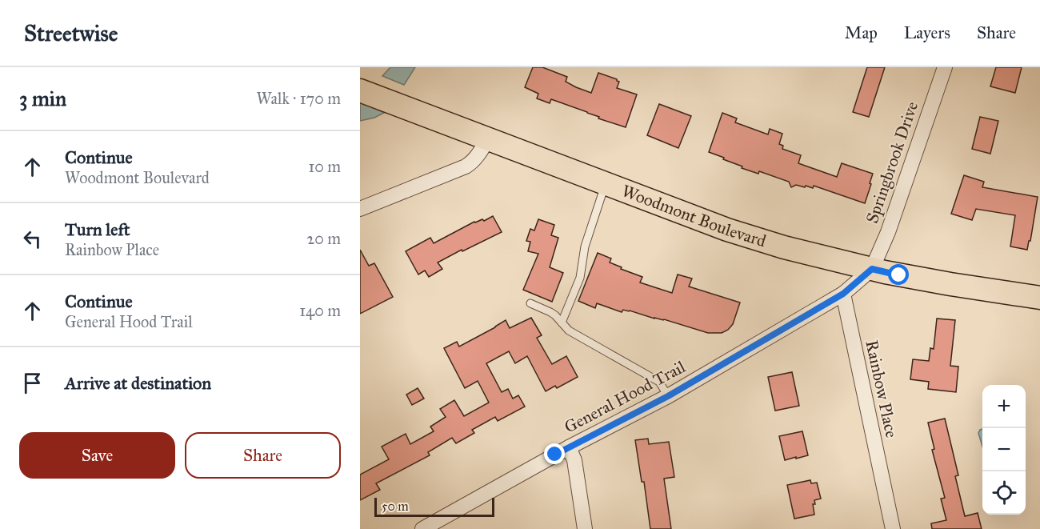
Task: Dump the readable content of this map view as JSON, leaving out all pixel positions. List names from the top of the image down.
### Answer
{
  "streets": {
    "main road": ["Woodmont Boulevard"],
    "street": ["Springbrook Drive", "Rainbow Place", "General Hood Trail"]
  },
  "crossings": [
    ["Springbrook Drive", "Woodmont Boulevard"],
    ["Rainbow Place", "General Hood Trail"]
  ],
  "scale_bar": "50 m",
  "page": {
    "header": "Streetwise",
    "nav": ["Map", "Layers", "Share"],
    "heading": ["3 min", "Walk · 170 m"],
    "list": [
      ["Continue", "Woodmont Boulevard", "10 m"],
      ["Turn left", "Rainbow Place", "20 m"],
      ["Continue", "General Hood Trail", "140 m"],
      "Arrive at destination"
    ],
    "map_buttons": ["+", "−"],
    "buttons": ["Save", "Share"],
    "scale": "50 m"
  }
}
